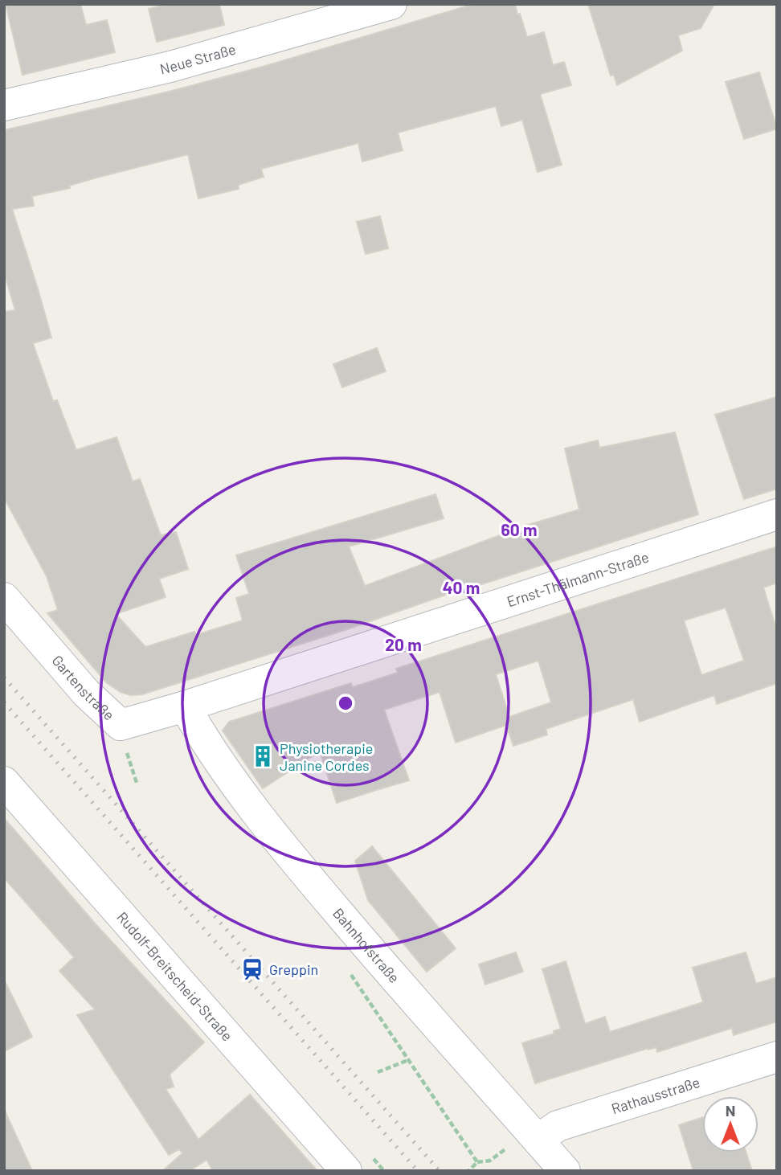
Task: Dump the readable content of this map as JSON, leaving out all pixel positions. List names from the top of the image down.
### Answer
{
  "streets": {
    "street": [
      "Neue Straße",
      "Ernst-Thälmann-Straße",
      "Gartenstraße",
      "Bahnhofstraße",
      "Rudolf-Breitscheid-Straße",
      "Rathausstraße"
    ]
  },
  "crossings": [
    ["Ernst-Thälmann-Straße", "Gartenstraße"],
    ["Ernst-Thälmann-Straße", "Bahnhofstraße"],
    ["Gartenstraße", "Bahnhofstraße"],
    ["Bahnhofstraße", "Rathausstraße"]
  ],
  "places": {
    "building": ["Physiotherapie Janine Cordes"],
    "station": ["Greppin"]
  },
  "north": "top",
  "rings": ["60 m", "40 m", "20 m"]
}
